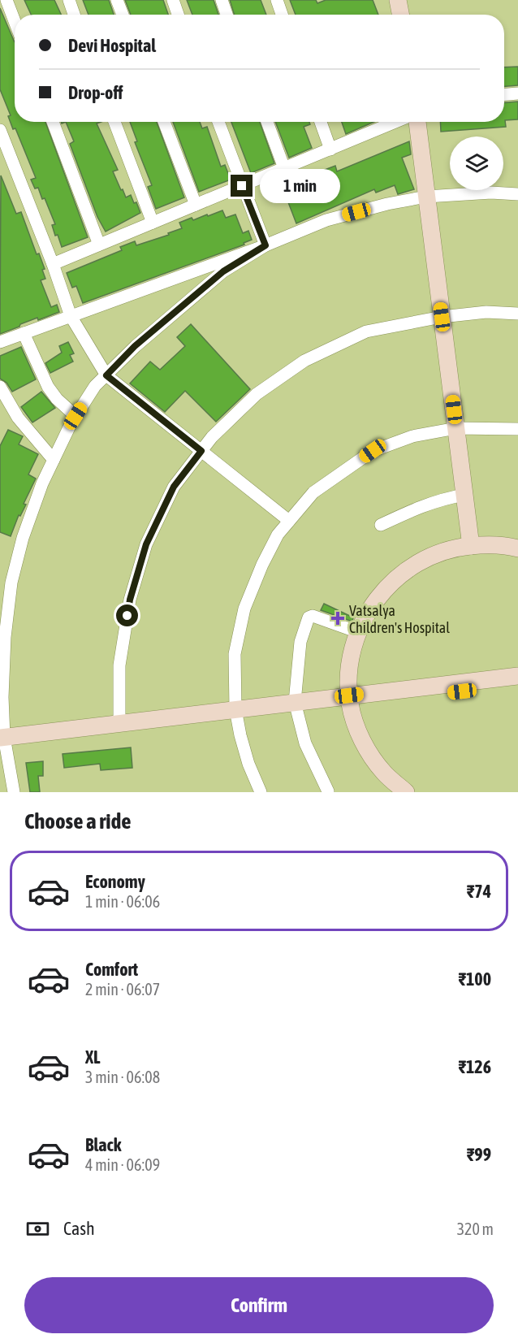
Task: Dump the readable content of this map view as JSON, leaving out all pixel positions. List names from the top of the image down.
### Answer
{
  "places": {
    "health": ["Vatsalya Children's Hospital"]
  },
  "page": {
    "banner": ["Devi Hospital", "Drop-off"],
    "bubble": "1 min",
    "heading": "Choose a ride",
    "list": [
      {
        "name": "Economy",
        "note": "1 min · 06:06",
        "value": "₹74"
      },
      {
        "name": "Comfort",
        "note": "2 min · 06:07",
        "value": "₹100"
      },
      {
        "name": "XL",
        "note": "3 min · 06:08",
        "value": "₹126"
      },
      {
        "name": "Black",
        "note": "4 min · 06:09",
        "value": "₹99"
      }
    ],
    "pay": ["Cash", "320 m"],
    "buttons": "Confirm"
  }
}
